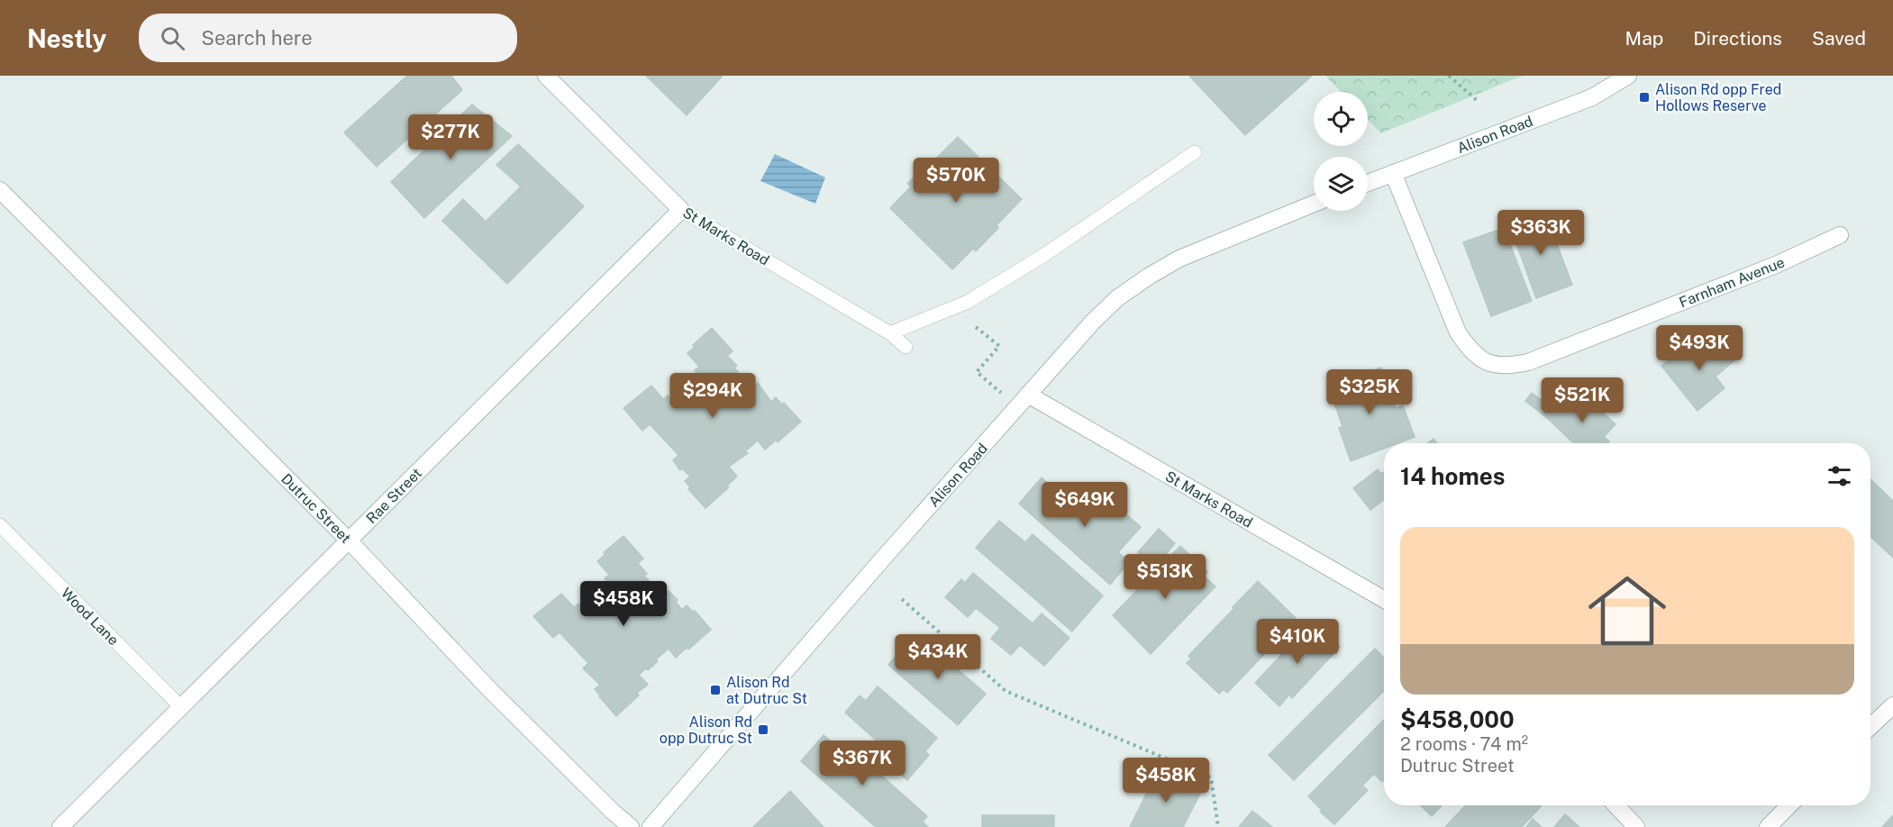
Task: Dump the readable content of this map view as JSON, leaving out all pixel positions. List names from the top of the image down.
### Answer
{
  "streets": {
    "street": [
      "Alison Road",
      "St Marks Road",
      "Farnham Avenue",
      "Rae Street",
      "Dutruc Street"
    ],
    "lane": ["Wood Lane"]
  },
  "crossings": [
    ["Alison Road", "St Marks Road"],
    ["Alison Road", "Farnham Avenue"],
    ["St Marks Road", "Rae Street"],
    ["Rae Street", "Dutruc Street"],
    ["Rae Street", "Wood Lane"]
  ],
  "places": {
    "transit": ["Alison Rd opp Fred Hollows Reserve", "Alison Rd at Dutruc St", "Alison Rd opp Dutruc St"]
  },
  "page": {
    "header": "Nestly",
    "search": "Search here",
    "nav": ["Map", "Directions", "Saved"],
    "price": [
      "$277K",
      "$570K",
      "$363K",
      "$493K",
      "$325K",
      "$294K",
      "$521K",
      "$649K",
      "$513K",
      "$458K",
      "$410K",
      "$434K",
      "$367K",
      "$458K"
    ],
    "heading": "14 homes",
    "list": [
      {
        "name": "$458,000",
        "note": "2 rooms · 74 m² · Dutruc Street"
      }
    ]
  }
}
